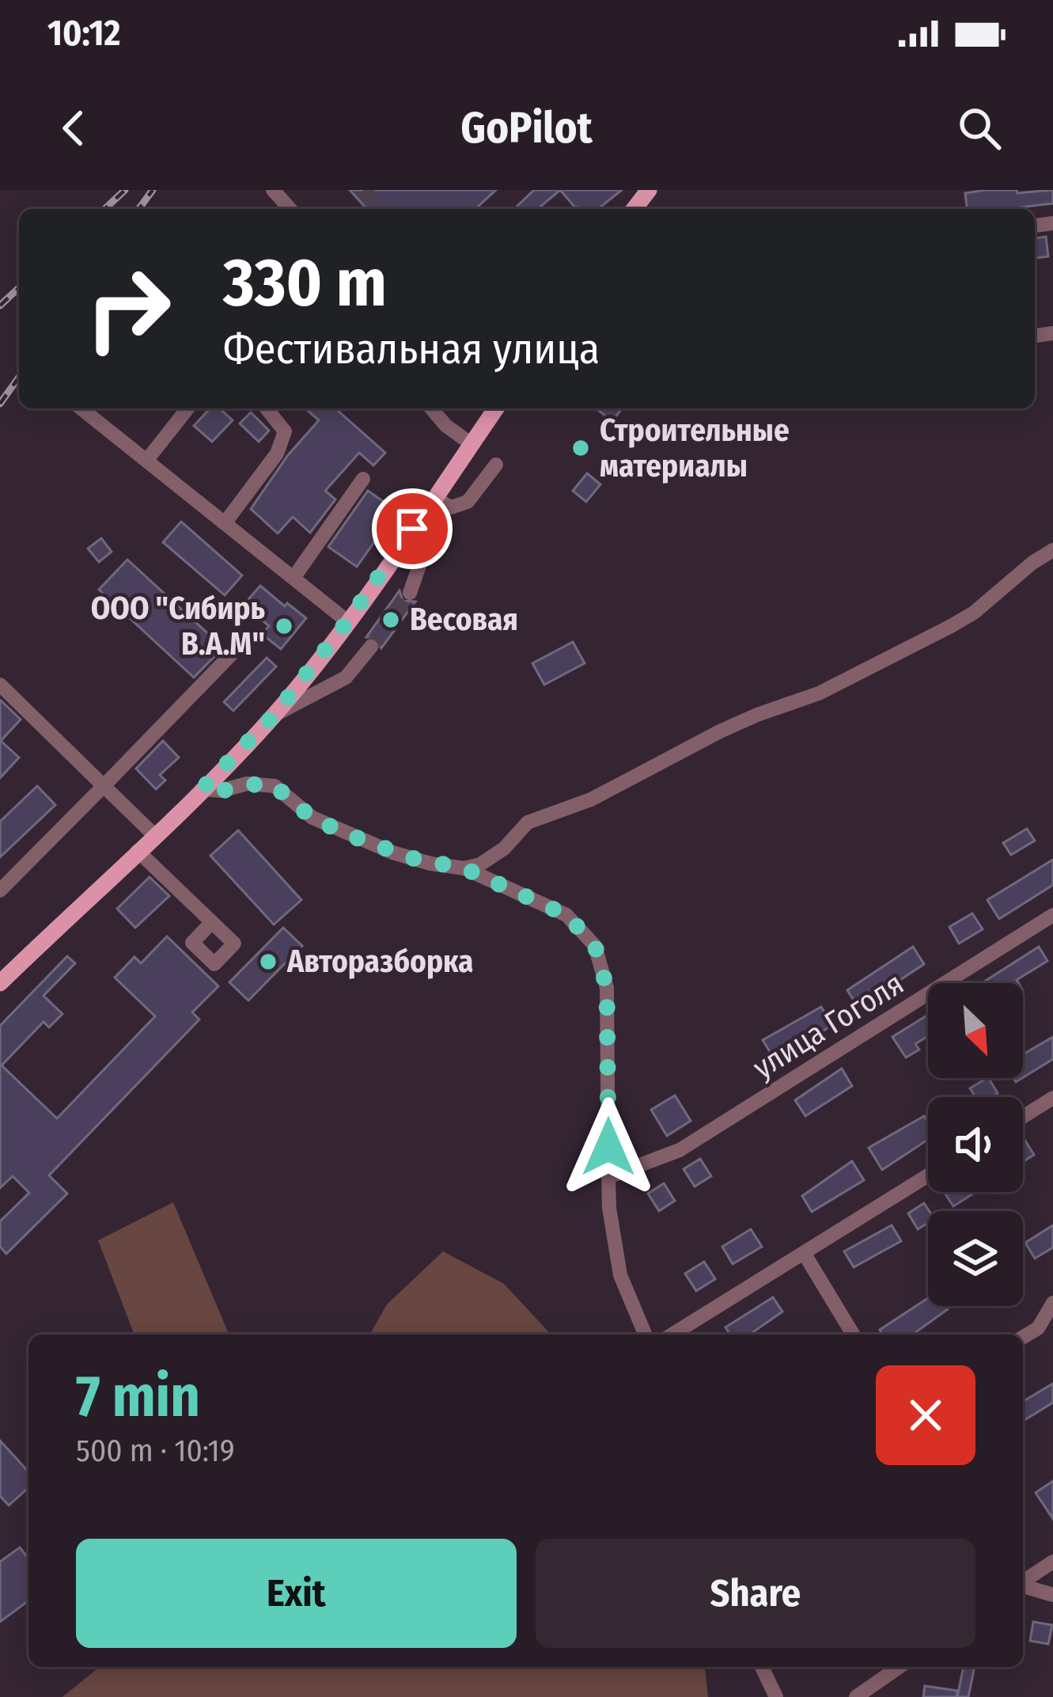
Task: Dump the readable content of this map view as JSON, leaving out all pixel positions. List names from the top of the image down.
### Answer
{
  "streets": {
    "street": ["улица Гоголя"]
  },
  "places": [
    "Строительные материалы",
    "Весовая",
    "ООО \"Сибирь В.А.М\"",
    "Авторазборка"
  ],
  "north": "bottom right",
  "page": {
    "status": "10:12",
    "header": "GoPilot",
    "turn": ["330 m", "Фестивальная улица"],
    "heading": ["7 min", "500 m · 10:19"],
    "buttons": ["Exit", "Share"]
  }
}
